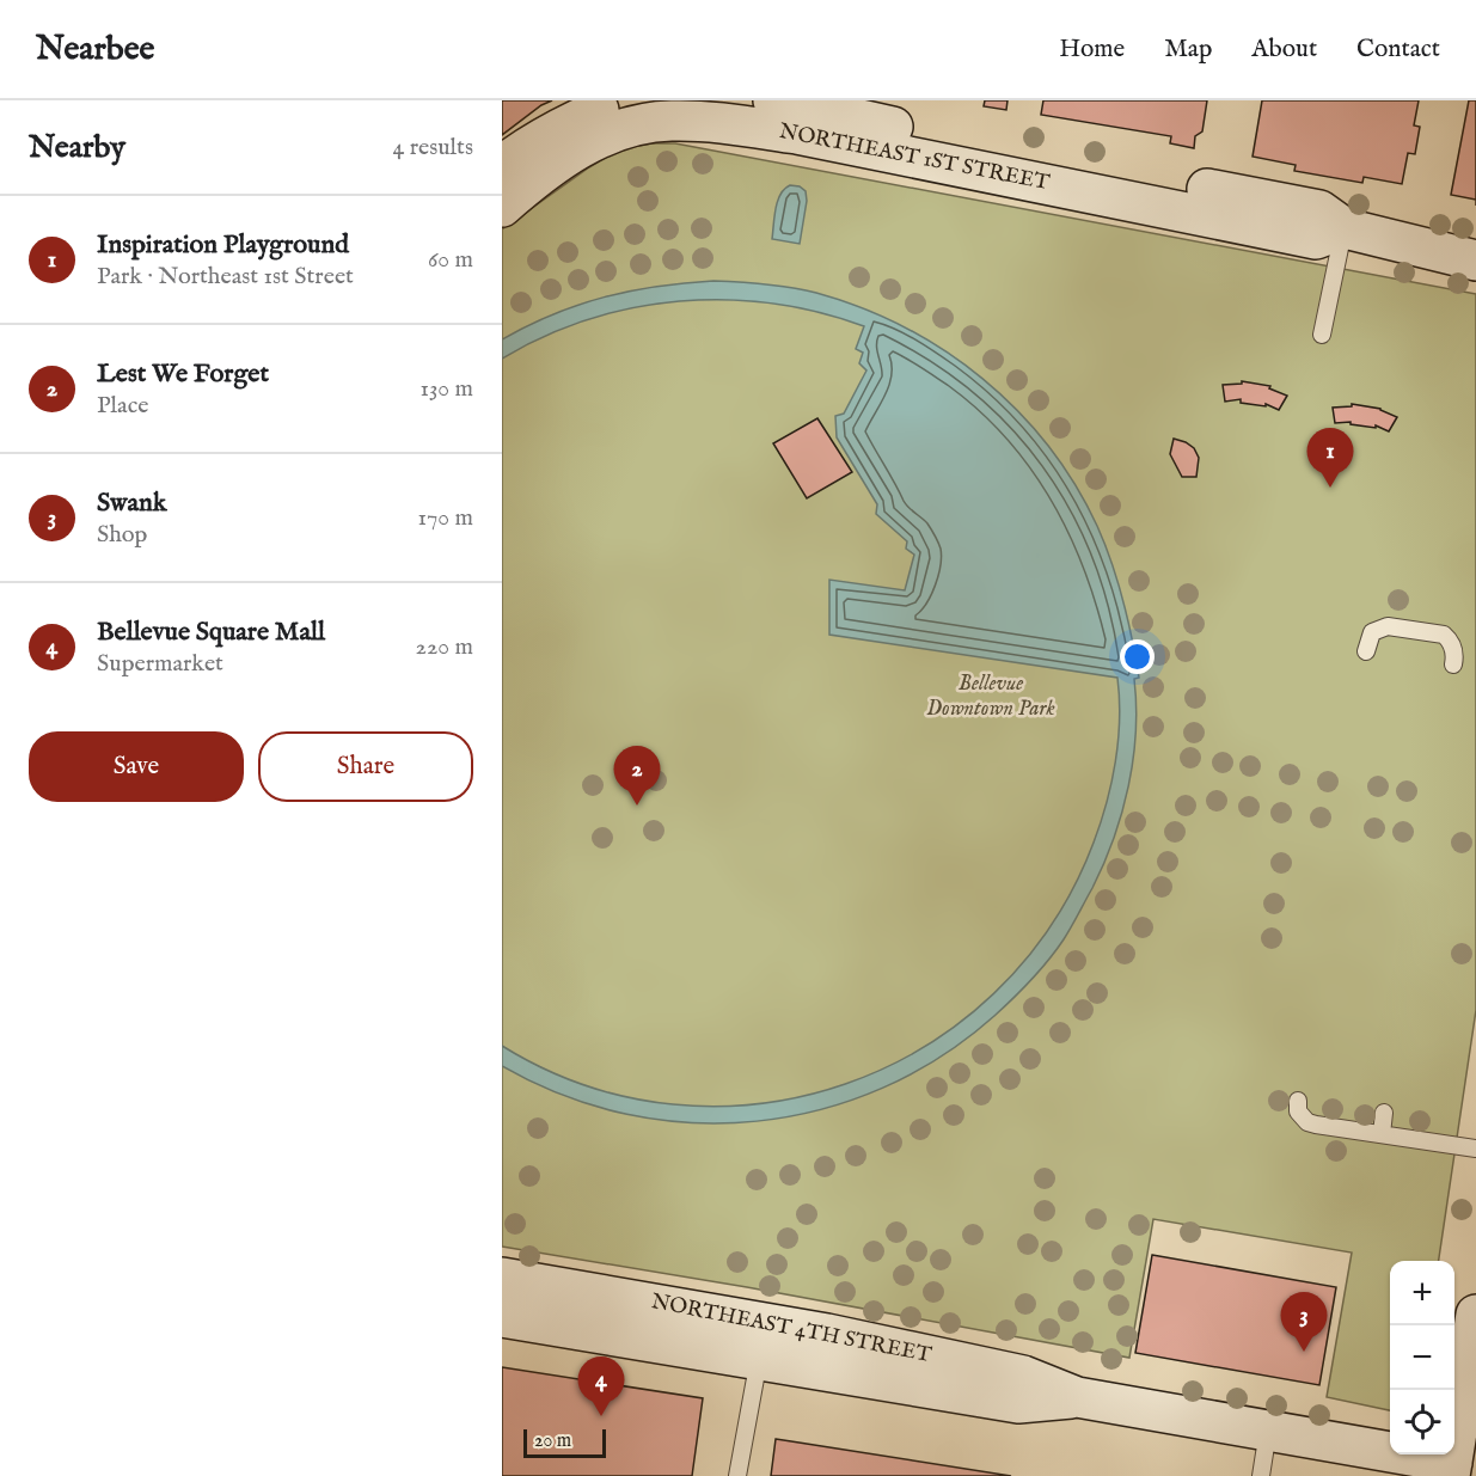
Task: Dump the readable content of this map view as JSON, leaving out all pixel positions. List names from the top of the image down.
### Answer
{
  "streets": {
    "main road": ["NORTHEAST 1ST STREET", "NORTHEAST 4TH STREET"]
  },
  "parks": ["Bellevue Downtown Park"],
  "scale_bar": "20 m",
  "page": {
    "header": "Nearbee",
    "nav": [
      "Home",
      "Map",
      "About",
      "Contact"
    ],
    "heading": ["Nearby", "4 results"],
    "list": [
      {
        "mark": "1",
        "name": "Inspiration Playground",
        "note": "Park · Northeast 1st Street",
        "value": "60 m"
      },
      {
        "mark": "2",
        "name": "Lest We Forget",
        "note": "Place",
        "value": "130 m"
      },
      {
        "mark": "3",
        "name": "Swank",
        "note": "Shop",
        "value": "170 m"
      },
      {
        "mark": "4",
        "name": "Bellevue Square Mall",
        "note": "Supermarket",
        "value": "220 m"
      }
    ],
    "pins": [
      "1",
      "2",
      "3",
      "4"
    ],
    "buttons": ["Save", "Share"],
    "map_buttons": ["+", "−"],
    "scale": "20 m"
  }
}
